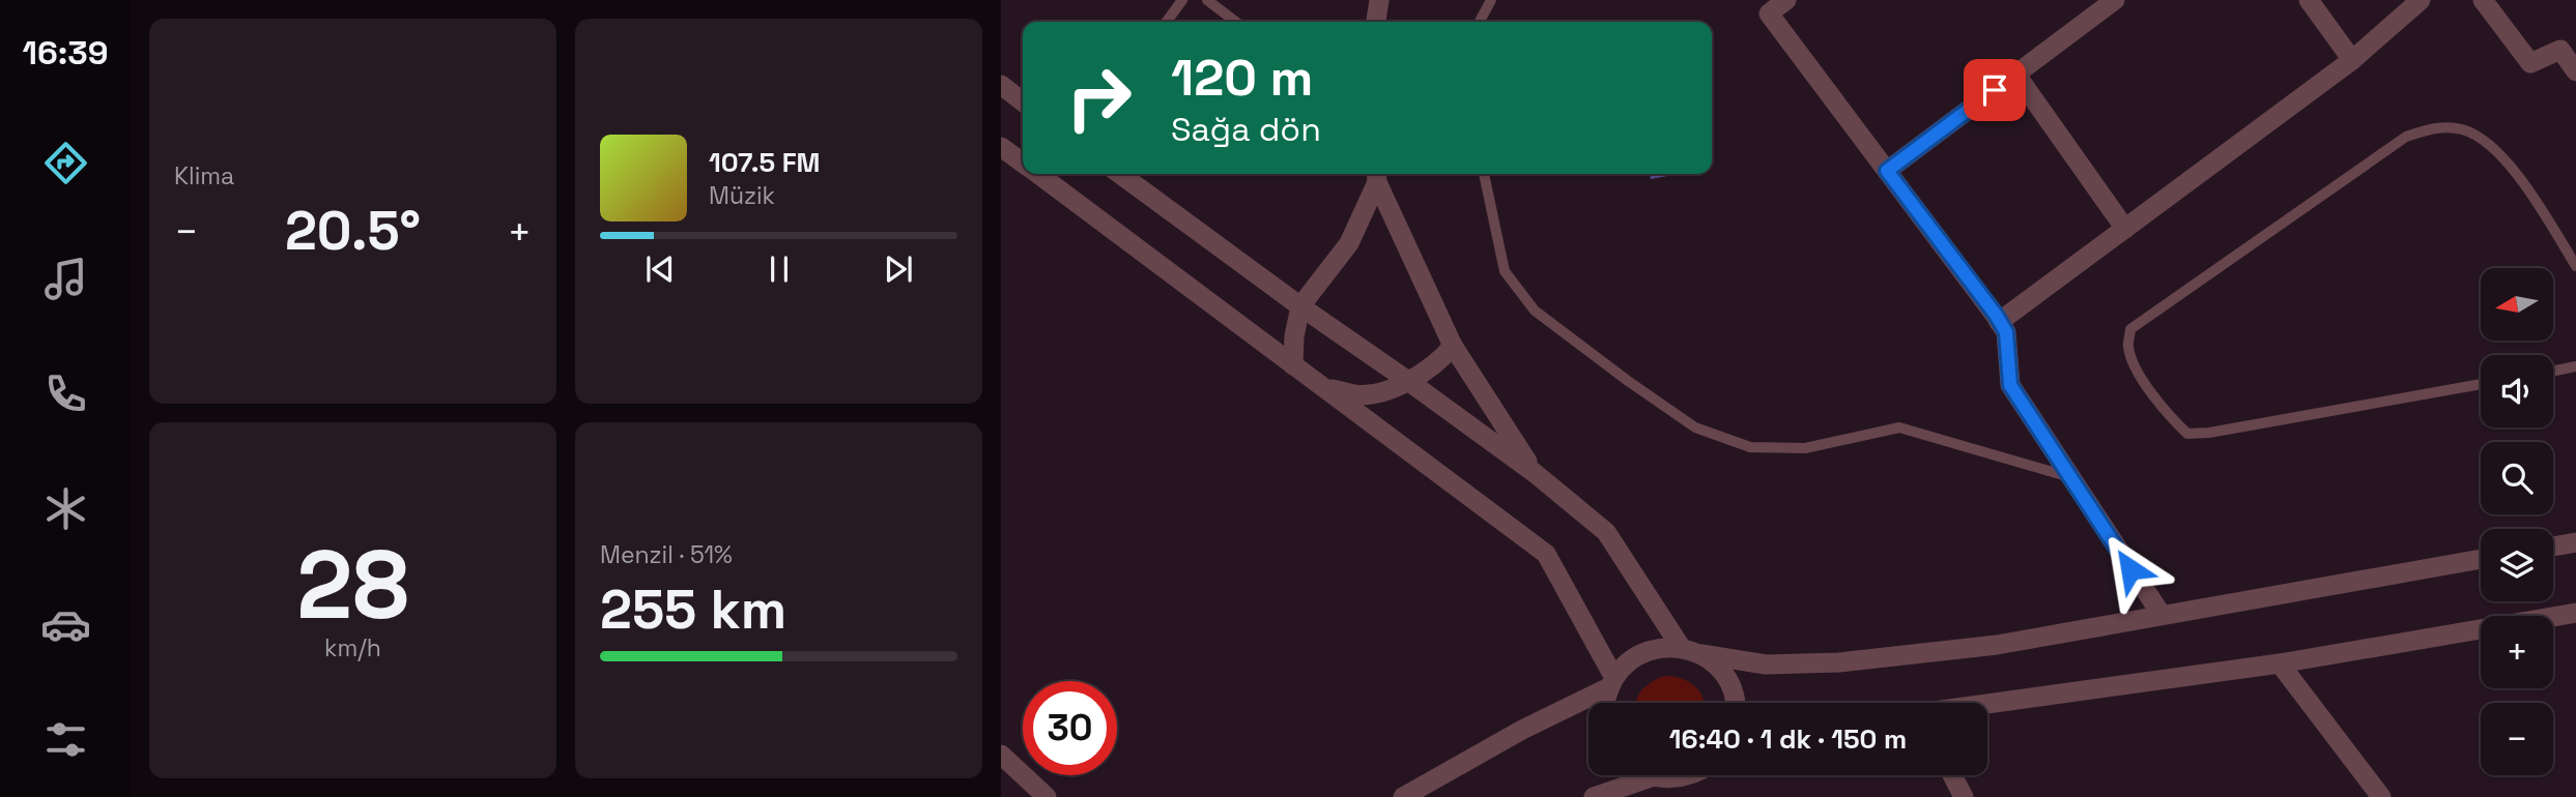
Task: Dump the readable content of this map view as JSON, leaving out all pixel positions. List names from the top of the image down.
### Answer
{
  "north": "left",
  "page": {
    "tabs": "16:39",
    "tile": [
      "Klima",
      ["28", "km/h"],
      ["Menzil · 51%", "255 km"]
    ],
    "turn": ["120 m", "Sağa dön"],
    "song": ["107.5 FM", "Müzik"],
    "heat": ["−", "20.5°", "+"],
    "map_buttons": ["+", "−"],
    "limit": "30",
    "trip": "16:40 · 1 dk · 150 m"
  }
}
